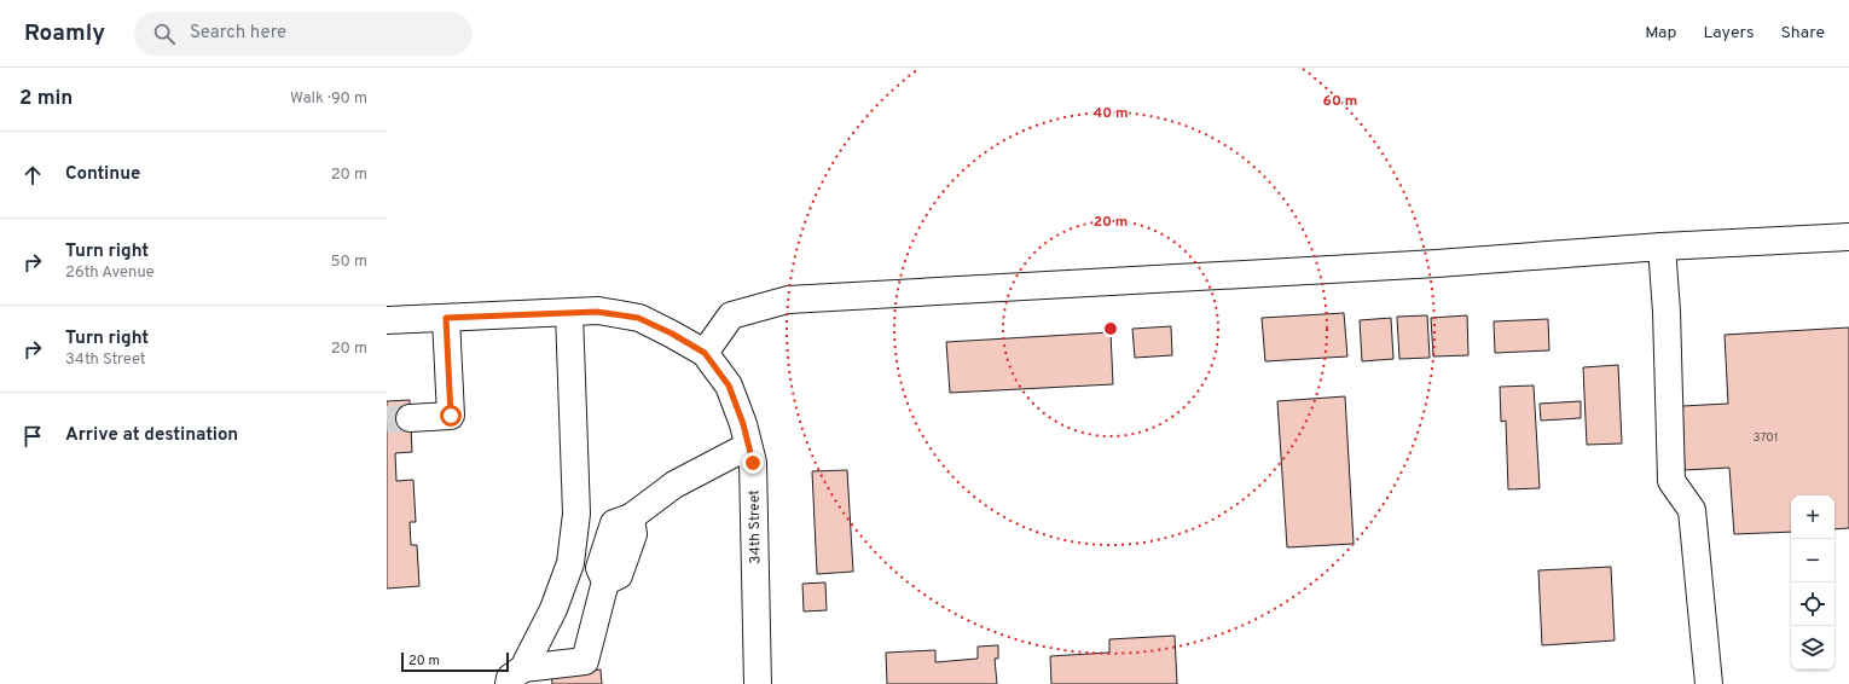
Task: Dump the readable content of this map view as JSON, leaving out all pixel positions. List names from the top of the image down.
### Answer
{
  "streets": {
    "street": ["34th Street"]
  },
  "house_numbers": ["3701"],
  "scale_bar": "20 m",
  "page": {
    "header": "Roamly",
    "search": "Search here",
    "nav": ["Map", "Layers", "Share"],
    "heading": ["2 min", "Walk · 90 m"],
    "list": [
      ["Continue", "20 m"],
      ["Turn right", "26th Avenue", "50 m"],
      ["Turn right", "34th Street", "20 m"],
      "Arrive at destination"
    ],
    "map_buttons": ["+", "−"],
    "scale": "20 m"
  },
  "rings": ["60 m", "40 m", "20 m"]
}
